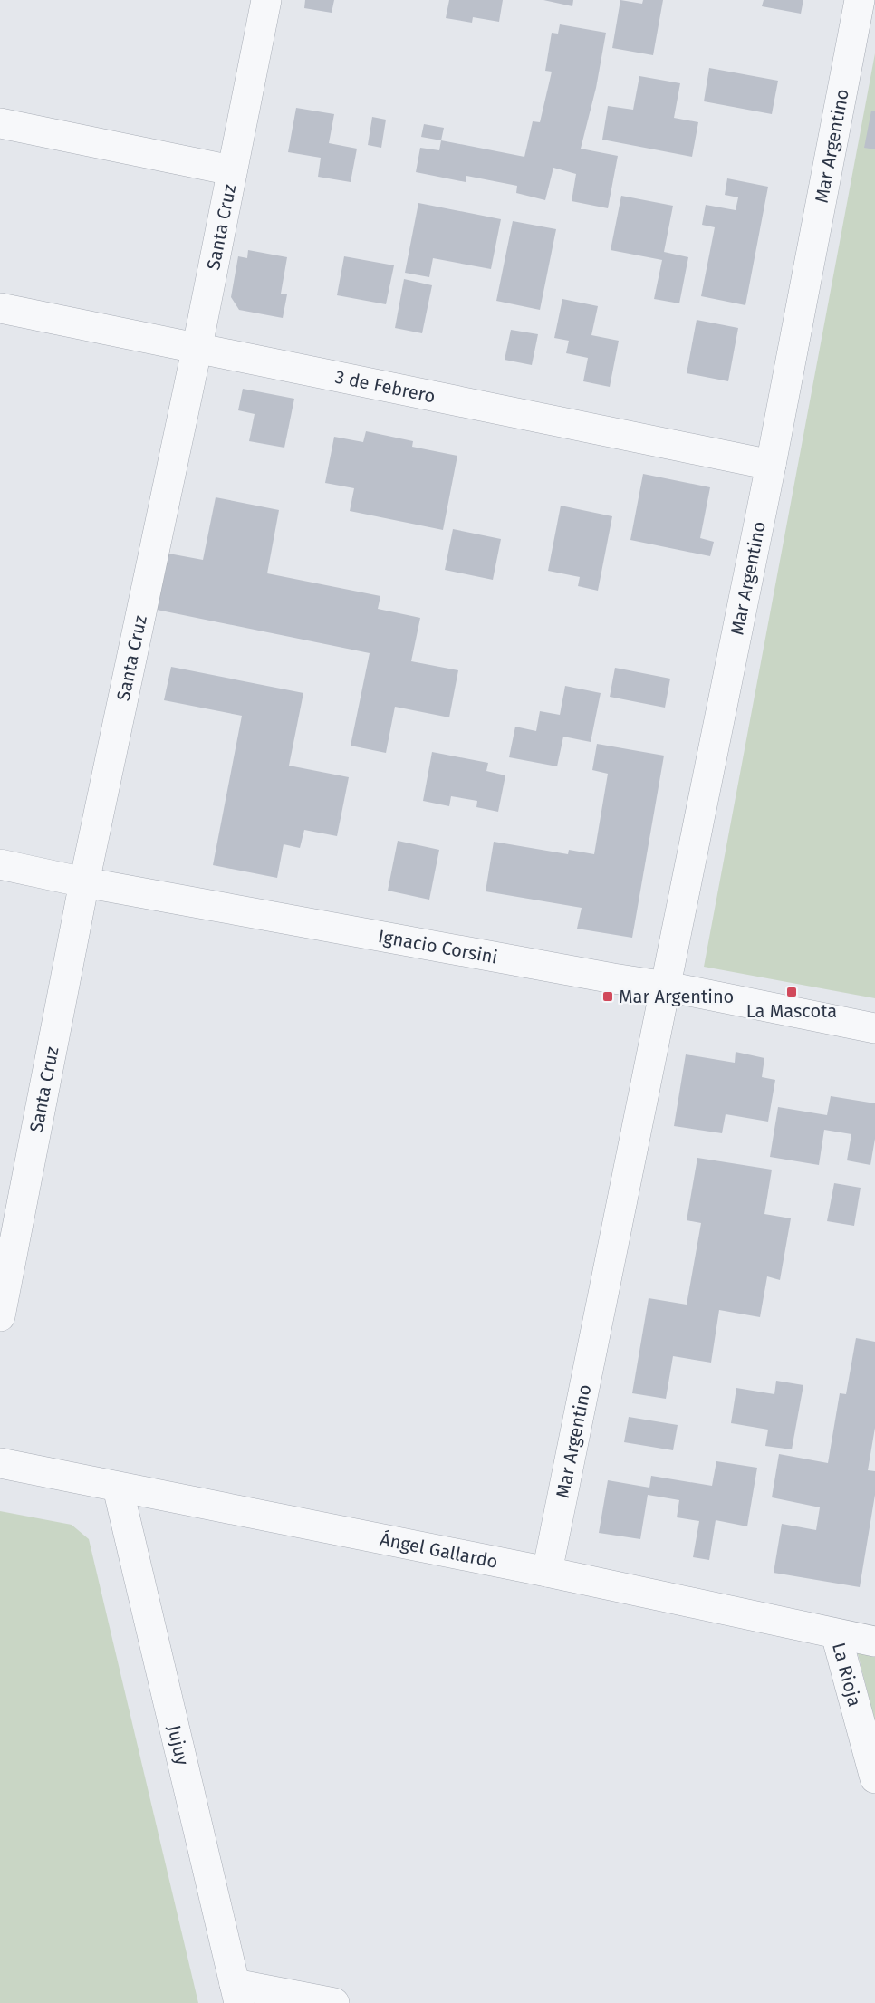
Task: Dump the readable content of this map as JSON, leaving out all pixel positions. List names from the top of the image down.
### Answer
{
  "streets": {
    "street": [
      "Mar Argentino",
      "Santa Cruz",
      "3 de Febrero",
      "Ignacio Corsini",
      "Ángel Gallardo",
      "La Rioja",
      "Jujuy"
    ]
  },
  "crossings": [
    ["Mar Argentino", "3 de Febrero"],
    ["Mar Argentino", "Ignacio Corsini"],
    ["Mar Argentino", "Ángel Gallardo"],
    ["Santa Cruz", "3 de Febrero"],
    ["Santa Cruz", "Ignacio Corsini"],
    ["Ángel Gallardo", "La Rioja"],
    ["Ángel Gallardo", "Jujuy"]
  ],
  "places": {
    "transit": ["La Mascota", "Mar Argentino"]
  }
}
